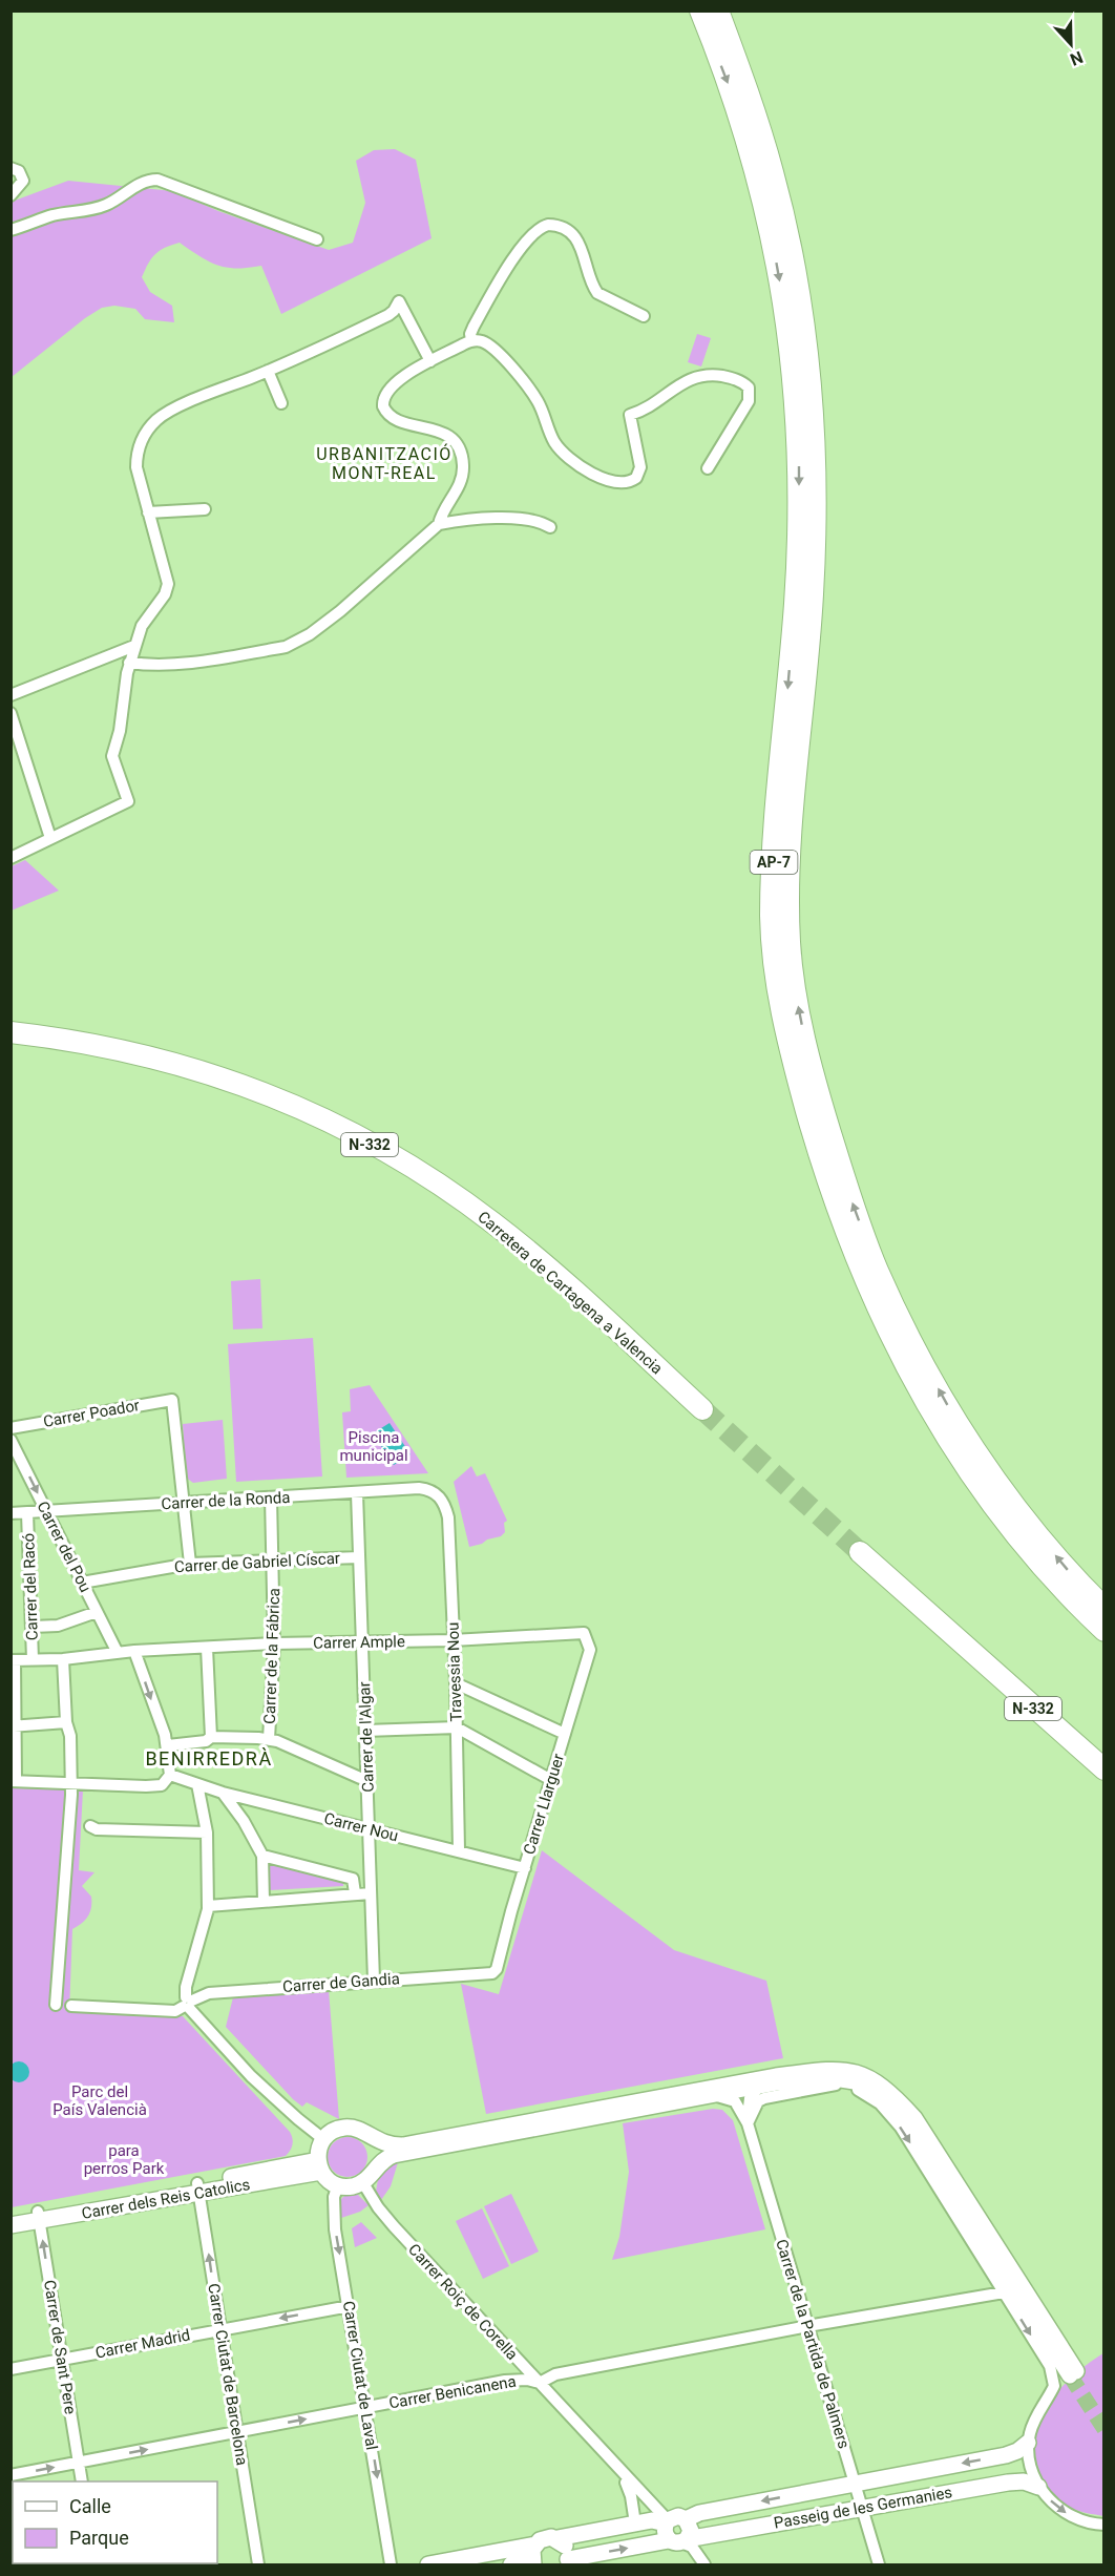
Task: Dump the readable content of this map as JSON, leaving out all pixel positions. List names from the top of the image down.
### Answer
{
  "streets": {
    "highway": ["AP-7", "N-332", "Carretera de Cartagena a Valencia"],
    "street": [
      "Carrer Poador",
      "Carrer de la Ronda",
      "Carrer del Pou",
      "Carrer de Gabriel Císcar",
      "Carrer del Racó",
      "Carrer Ample",
      "Carrer de la Fábrica",
      "Travessia Nou",
      "Carrer de l'Algar",
      "Carrer Llarguer",
      "Carrer Nou",
      "Carrer de Gandia",
      "Carrer dels Reis Catolics",
      "Carrer Roiç de Corella",
      "Carrer Madrid",
      "Carrer de la Partida de Palmers",
      "Carrer de Sant Pere",
      "Carrer Ciutat de Barcelona",
      "Carrer Ciutat de Laval",
      "Carrer Benicanena",
      "Passeig de les Germanies"
    ]
  },
  "crossings": [
    ["Carrer Poador", "Carrer de la Ronda"],
    ["Carrer de la Ronda", "Carrer del Pou"],
    ["Carrer de la Ronda", "Carrer del Racó"],
    ["Carrer de la Ronda", "Carrer de la Fábrica"],
    ["Carrer de la Ronda", "Travessia Nou"],
    ["Carrer de la Ronda", "Carrer de l'Algar"],
    ["Carrer del Pou", "Carrer de Gabriel Císcar"],
    ["Carrer del Pou", "Carrer Ample"],
    ["Carrer de Gabriel Císcar", "Carrer de la Fábrica"],
    ["Carrer de Gabriel Císcar", "Carrer de l'Algar"],
    ["Carrer del Racó", "Carrer Ample"],
    ["Carrer Ample", "Carrer de la Fábrica"],
    ["Carrer Ample", "Travessia Nou"],
    ["Carrer Ample", "Carrer de l'Algar"],
    ["Carrer Ample", "Carrer Llarguer"],
    ["Travessia Nou", "Carrer Nou"],
    ["Carrer de l'Algar", "Carrer Nou"],
    ["Carrer de l'Algar", "Carrer de Gandia"],
    ["Carrer Llarguer", "Carrer Nou"],
    ["Carrer Llarguer", "Carrer de Gandia"],
    ["Carrer dels Reis Catolics", "Carrer Roiç de Corella"],
    ["Carrer dels Reis Catolics", "Carrer de Sant Pere"],
    ["Carrer dels Reis Catolics", "Carrer Ciutat de Barcelona"],
    ["Carrer dels Reis Catolics", "Carrer Ciutat de Laval"],
    ["Carrer Roiç de Corella", "Carrer Ciutat de Laval"],
    ["Carrer Roiç de Corella", "Carrer Benicanena"],
    ["Carrer Roiç de Corella", "Passeig de les Germanies"],
    ["Carrer Madrid", "Carrer de Sant Pere"],
    ["Carrer Madrid", "Carrer Ciutat de Barcelona"],
    ["Carrer Madrid", "Carrer Ciutat de Laval"],
    ["Carrer de la Partida de Palmers", "Carrer Benicanena"],
    ["Carrer de la Partida de Palmers", "Passeig de les Germanies"],
    ["Carrer de Sant Pere", "Carrer Benicanena"],
    ["Carrer Ciutat de Barcelona", "Carrer Benicanena"],
    ["Carrer Ciutat de Laval", "Carrer Benicanena"]
  ],
  "one_way": [
    "Carrer Madrid",
    "Carrer de Sant Pere",
    "Carrer Ciutat de Barcelona",
    "Carrer Ciutat de Laval",
    "Carrer Benicanena"
  ],
  "districts": ["URBANITZACIÓ MONT-REAL", "BENIRREDRÀ"],
  "parks": ["Piscina municipal", "Parc del País Valencià", "para perros Park"],
  "legend": ["Calle", "Parque"],
  "north": "bottom"
}
